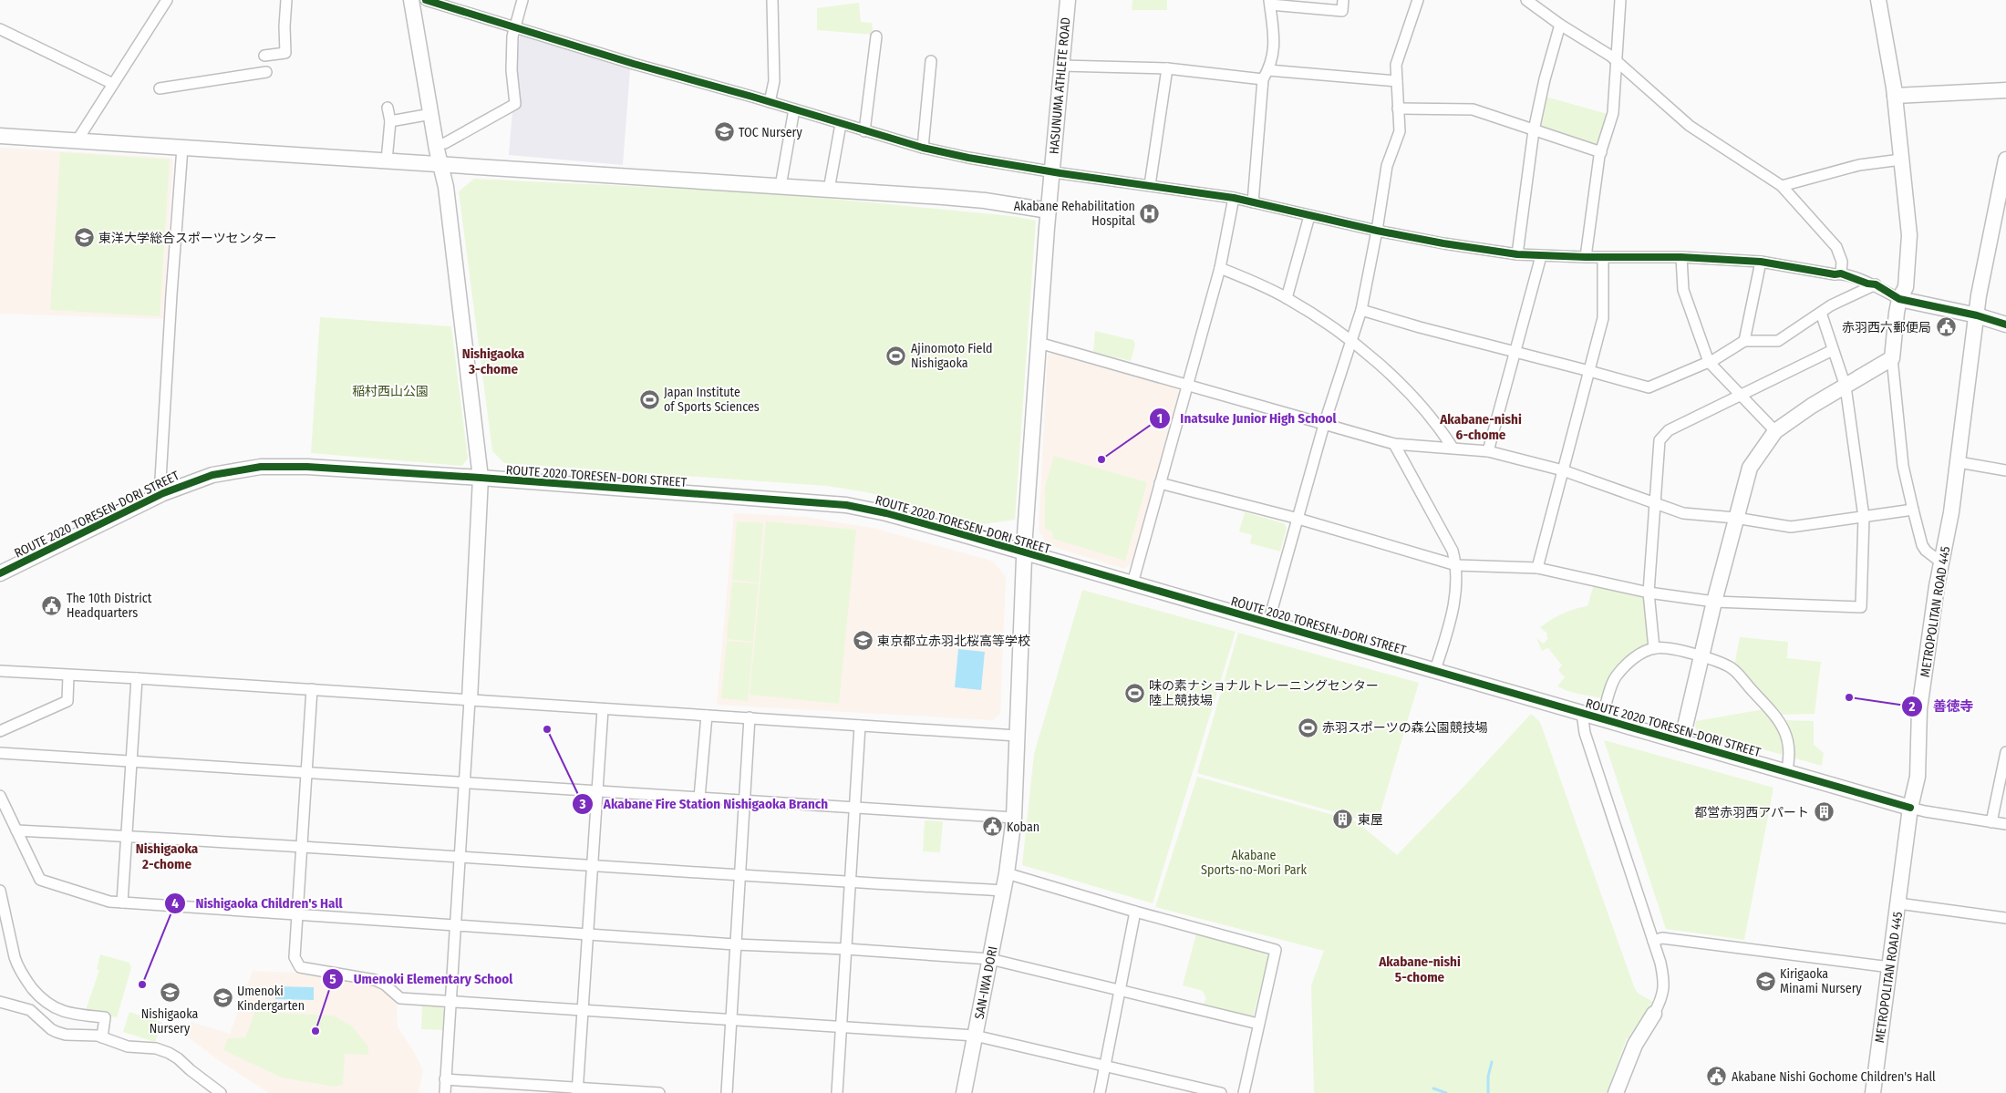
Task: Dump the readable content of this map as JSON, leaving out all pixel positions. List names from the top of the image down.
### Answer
{
  "streets": {
    "street": [
      "HASUNUMA ATHLETE ROAD",
      "ROUTE 2020 TORESEN-DORI STREET",
      "METROPOLITAN ROAD 445",
      "SAN-IWA DORI"
    ]
  },
  "crossings": [
    ["HASUNUMA ATHLETE ROAD", "ROUTE 2020 TORESEN-DORI STREET"],
    ["HASUNUMA ATHLETE ROAD", "SAN-IWA DORI"],
    ["ROUTE 2020 TORESEN-DORI STREET", "METROPOLITAN ROAD 445"],
    ["ROUTE 2020 TORESEN-DORI STREET", "SAN-IWA DORI"]
  ],
  "districts": [
    "Nishigaoka 3-chome",
    "Akabane-nishi 6-chome",
    "Nishigaoka 2-chome",
    "Akabane-nishi 5-chome"
  ],
  "parks": ["稲村西山公園", "Akabane Sports-no-Mori Park"],
  "places": {
    "school or university": [
      "TOC Nursery",
      "東洋大学総合スポーツセンター",
      "東京都立赤羽北桜高等学校",
      "Kirigaoka Minami Nursery",
      "Nishigaoka Nursery",
      "Umenoki Kindergarten"
    ],
    "hospital": ["Akabane Rehabilitation Hospital"],
    "public building": [
      "赤羽西六郵便局",
      "The 10th District Headquarters",
      "Koban",
      "Akabane Nishi Gochome Children's Hall"
    ],
    "sports": [
      "Ajinomoto Field Nishigaoka",
      "Japan Institute of Sports Sciences",
      "味の素ナショナルトレーニングセンター 陸上競技場",
      "赤羽スポーツの森公園競技場"
    ],
    "other": [
      "Inatsuke Junior High School",
      "善徳寺",
      "Akabane Fire Station Nishigaoka Branch",
      "Nishigaoka Children's Hall",
      "Umenoki Elementary School"
    ],
    "building": ["都営赤羽西アパート", "東屋"]
  }
}
